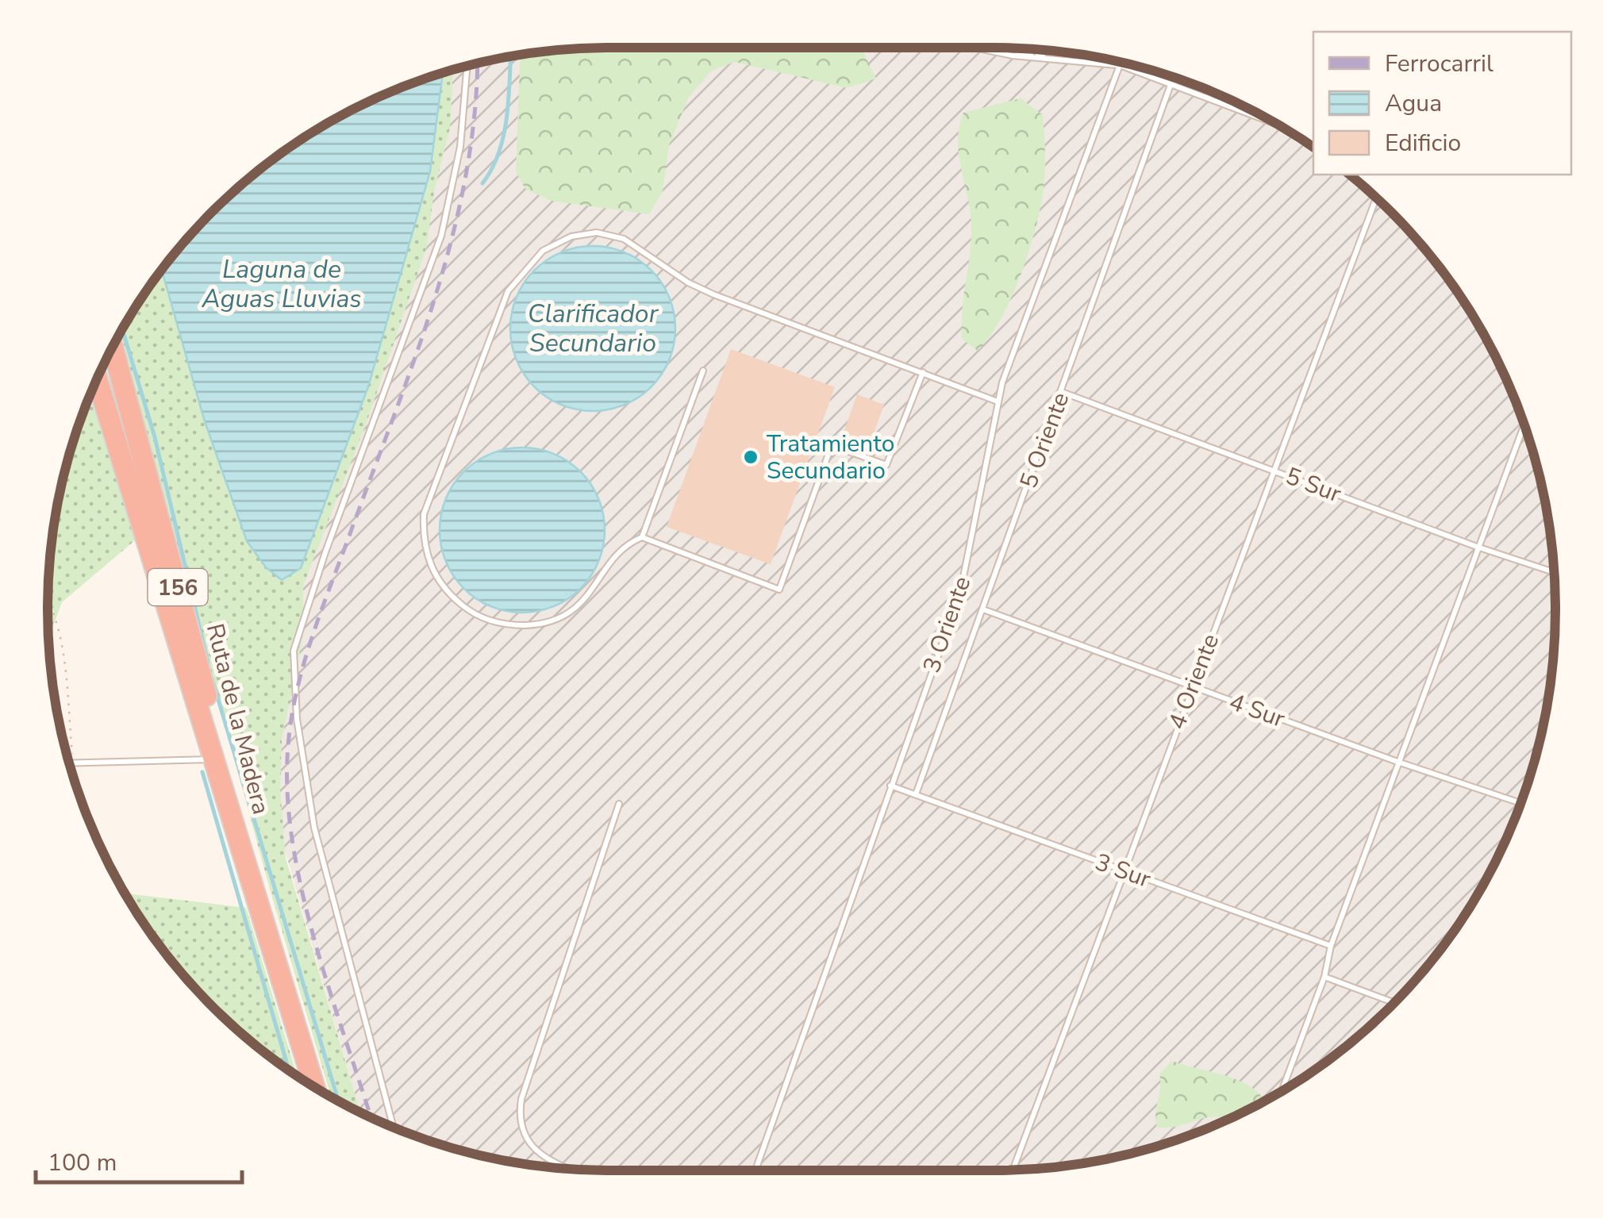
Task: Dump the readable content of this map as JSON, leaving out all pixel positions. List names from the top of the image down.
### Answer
{
  "streets": {
    "highway": ["156", "Ruta de la Madera"],
    "lane": [
      "5 Oriente",
      "5 Sur",
      "3 Oriente",
      "4 Oriente",
      "4 Sur",
      "3 Sur"
    ]
  },
  "crossings": [
    ["5 Oriente", "5 Sur"],
    ["5 Oriente", "4 Sur"],
    ["5 Oriente", "3 Sur"],
    ["5 Sur", "4 Oriente"],
    ["3 Oriente", "3 Sur"],
    ["4 Oriente", "4 Sur"],
    ["4 Oriente", "3 Sur"]
  ],
  "water": ["Laguna de Aguas Lluvias", "Clarificador Secundario"],
  "places": ["Tratamiento Secundario"],
  "legend": ["Ferrocarril", "Agua", "Edificio"],
  "scale_bar": "100 m"
}
